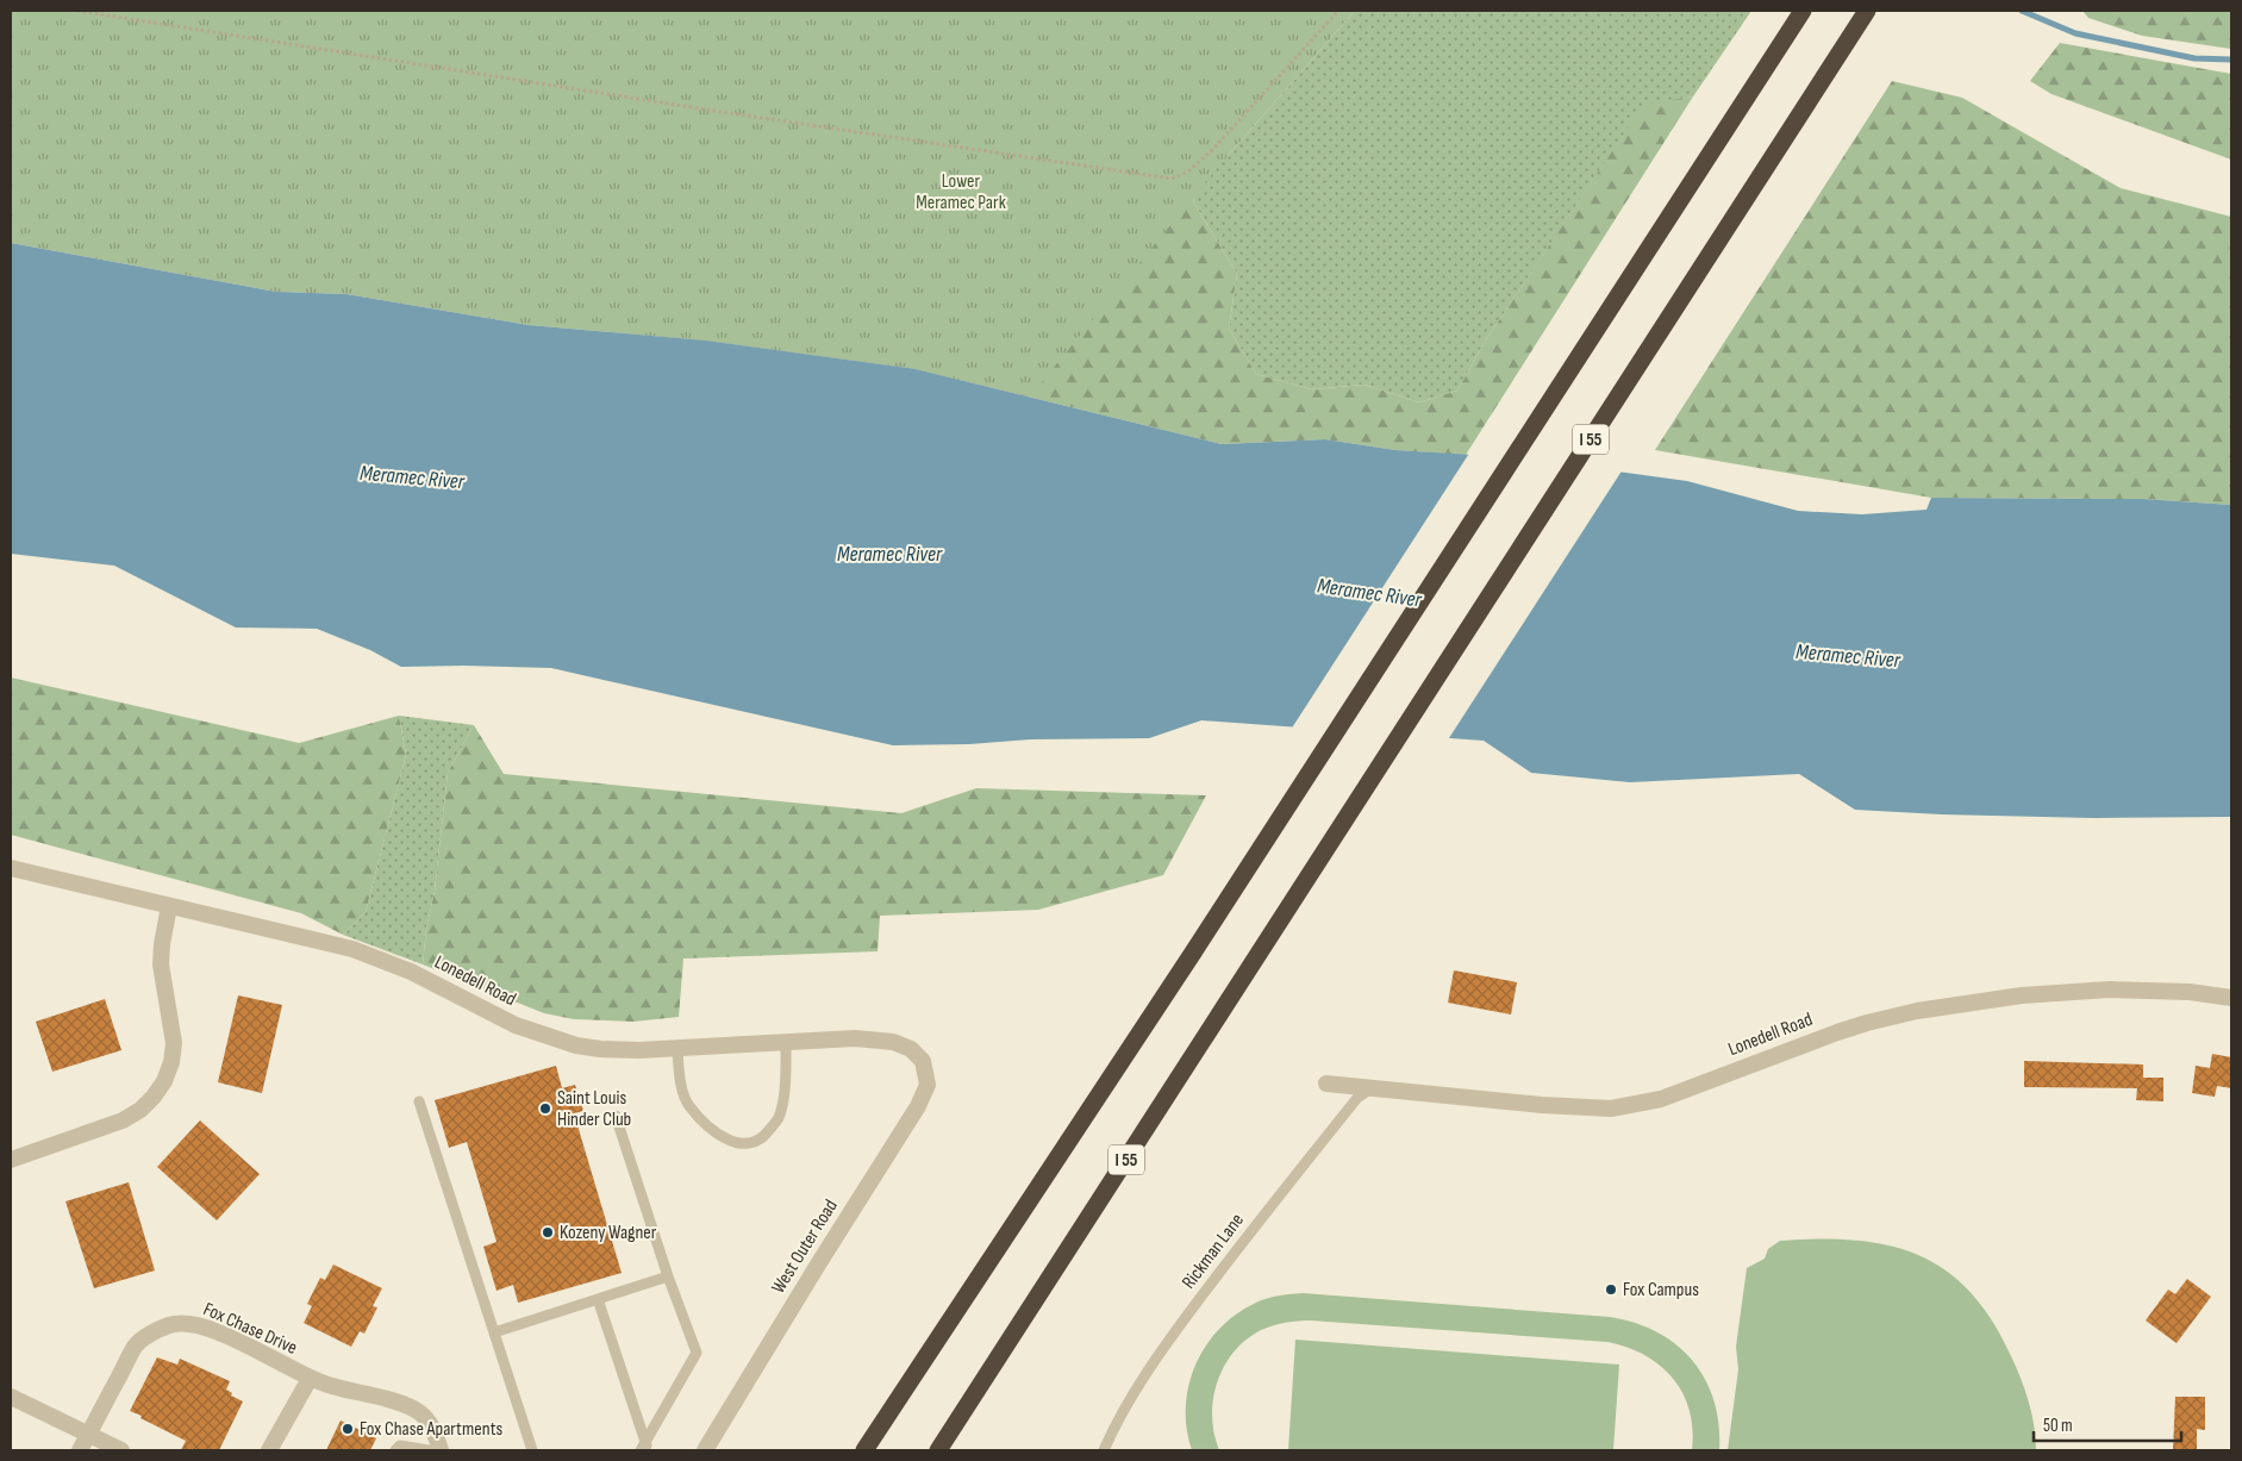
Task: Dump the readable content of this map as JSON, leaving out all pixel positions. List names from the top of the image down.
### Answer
{
  "streets": {
    "highway": ["I 55"],
    "street": ["Lonedell Road", "West Outer Road", "Fox Chase Drive"],
    "lane": ["Rickman Lane"]
  },
  "crossings": [
    ["Lonedell Road", "West Outer Road"],
    ["Lonedell Road", "Rickman Lane"]
  ],
  "water": ["Meramec River"],
  "parks": ["Lower Meramec Park"],
  "places": [
    "Saint Louis Hinder Club",
    "Kozeny Wagner",
    "Fox Campus",
    "Fox Chase Apartments"
  ],
  "scale_bar": "50 m"
}
